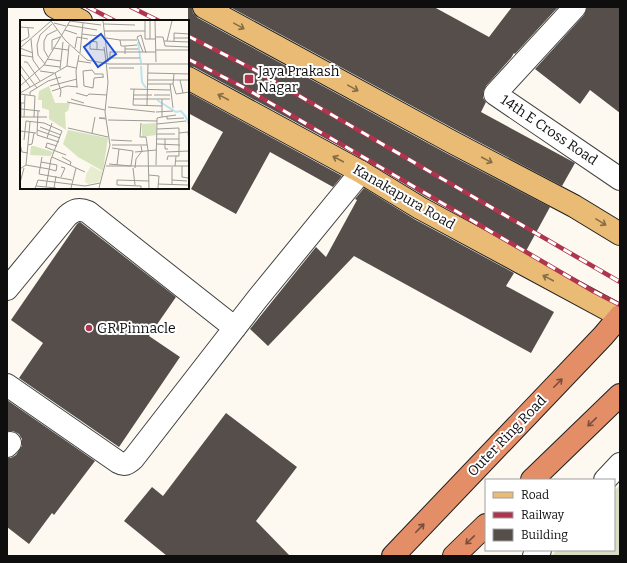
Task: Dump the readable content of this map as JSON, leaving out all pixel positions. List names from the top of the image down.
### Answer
{
  "streets": {
    "highway": ["Outer Ring Road"],
    "main road": ["Kanakapura Road"],
    "street": ["14th E Cross Road"]
  },
  "crossings": [
    ["Kanakapura Road", "Outer Ring Road"]
  ],
  "places": {
    "transit": ["Jaya Prakash Nagar"],
    "other": ["GR Pinnacle"]
  },
  "legend": ["Road", "Railway", "Building"]
}
